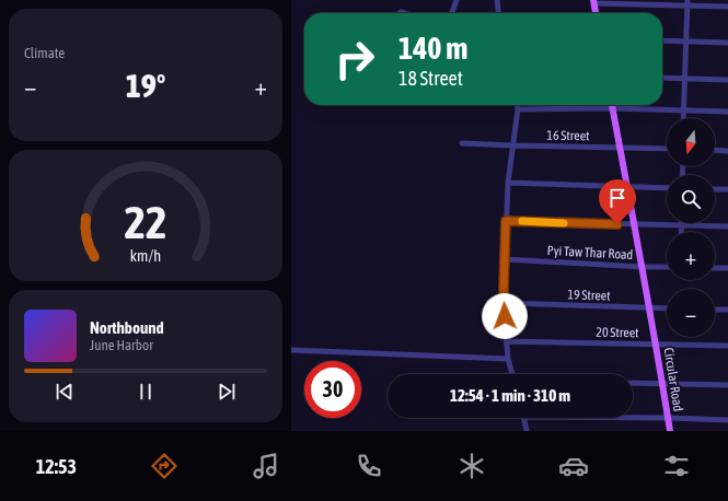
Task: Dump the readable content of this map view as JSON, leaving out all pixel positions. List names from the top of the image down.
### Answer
{
  "streets": {
    "main road": ["Circular Road"],
    "street": [
      "16 Street",
      "Pyi Taw Thar Road",
      "19 Street",
      "20 Street"
    ]
  },
  "crossings": [
    ["16 Street", "Circular Road"],
    ["Pyi Taw Thar Road", "Circular Road"],
    ["19 Street", "Circular Road"],
    ["20 Street", "Circular Road"]
  ],
  "north": "bottom",
  "page": {
    "tile": "Climate",
    "turn": ["140 m", "18 Street"],
    "heat": ["−", "19°", "+"],
    "map_buttons": ["+", "−"],
    "song": ["Northbound", "June Harbor"],
    "limit": "30",
    "trip": "12:54 · 1 min · 310 m",
    "tabs": "12:53",
    "gauge": ["22", "km/h"]
  }
}
